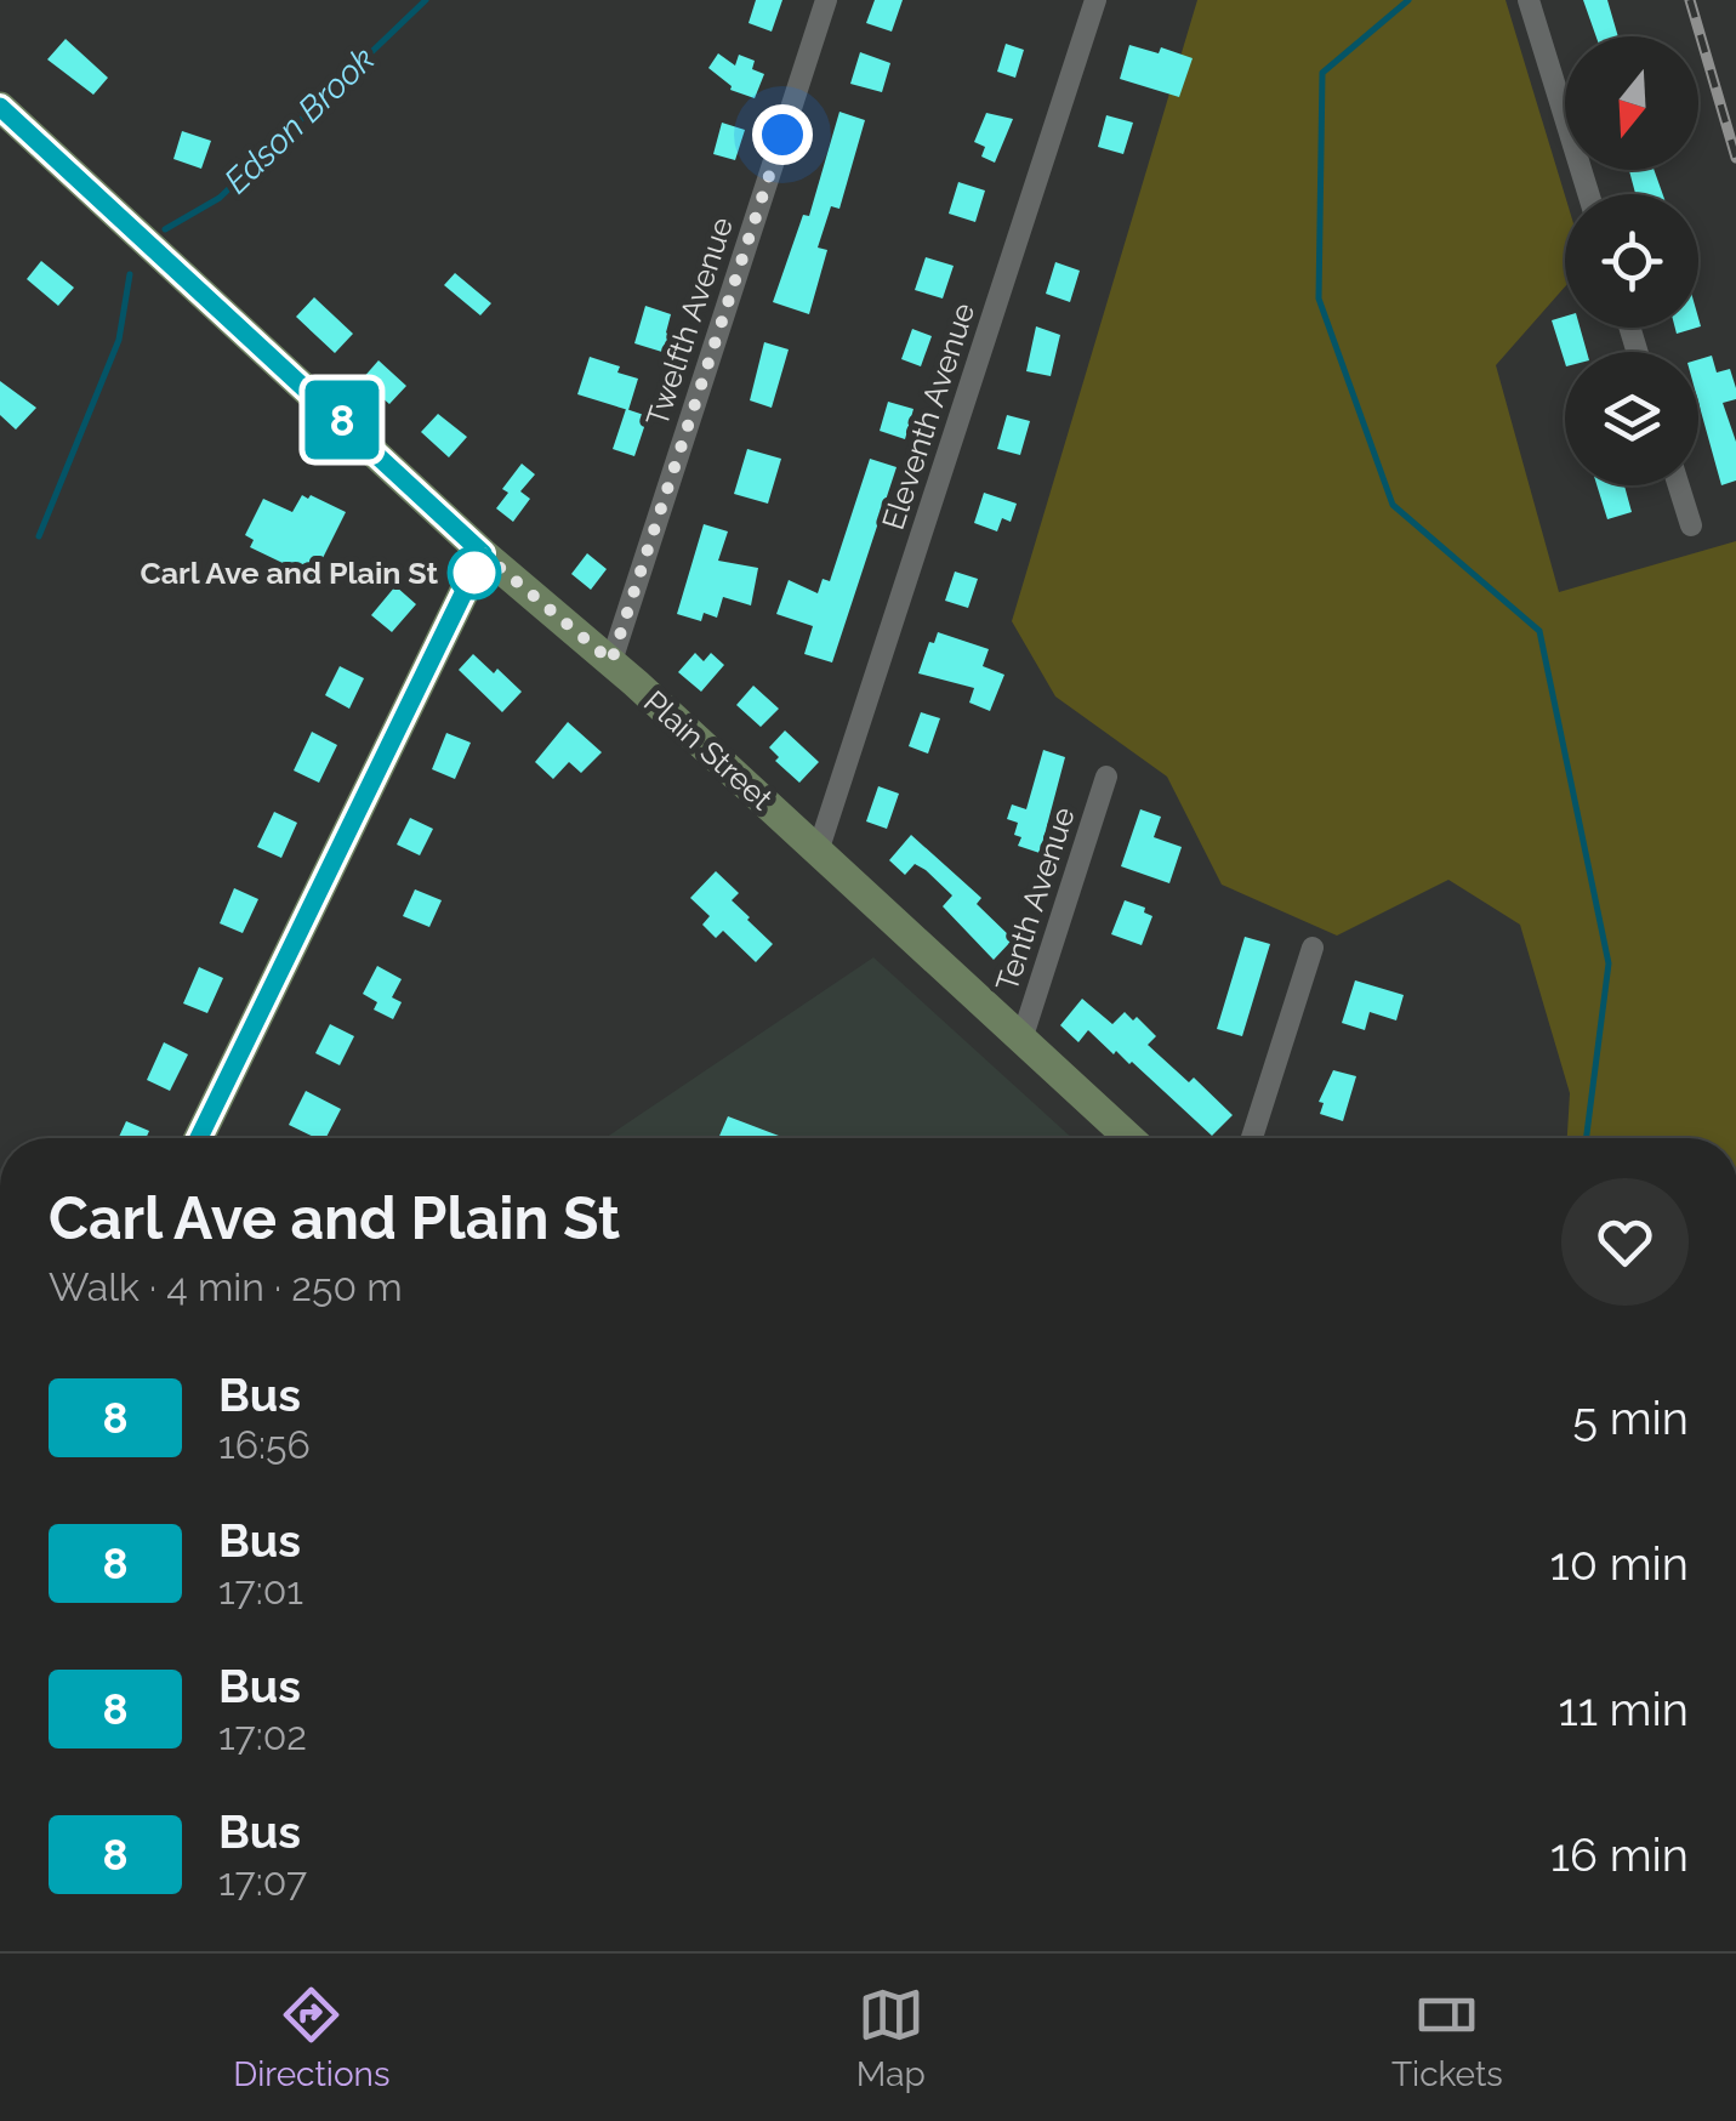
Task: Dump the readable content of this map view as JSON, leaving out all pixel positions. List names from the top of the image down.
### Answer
{
  "streets": {
    "main road": ["Plain Street"],
    "street": ["Twelfth Avenue", "Eleventh Avenue", "Tenth Avenue"]
  },
  "crossings": [
    ["Twelfth Avenue", "Plain Street"],
    ["Eleventh Avenue", "Plain Street"],
    ["Plain Street", "Tenth Avenue"]
  ],
  "water": ["Edson Brook"],
  "places": ["Carl Ave and Plain St"],
  "lines": ["bus line 8"],
  "north": "bottom",
  "page": {
    "on_map": "8",
    "heading": ["Carl Ave and Plain St", "Walk · 4 min · 250 m"],
    "list": [
      {
        "mark": "8",
        "name": "Bus",
        "note": "16:56",
        "value": "5 min"
      },
      {
        "mark": "8",
        "name": "Bus",
        "note": "17:01",
        "value": "10 min"
      },
      {
        "mark": "8",
        "name": "Bus",
        "note": "17:02",
        "value": "11 min"
      },
      {
        "mark": "8",
        "name": "Bus",
        "note": "17:07",
        "value": "16 min"
      }
    ],
    "tabs": ["Directions", "Map", "Tickets"]
  }
}
